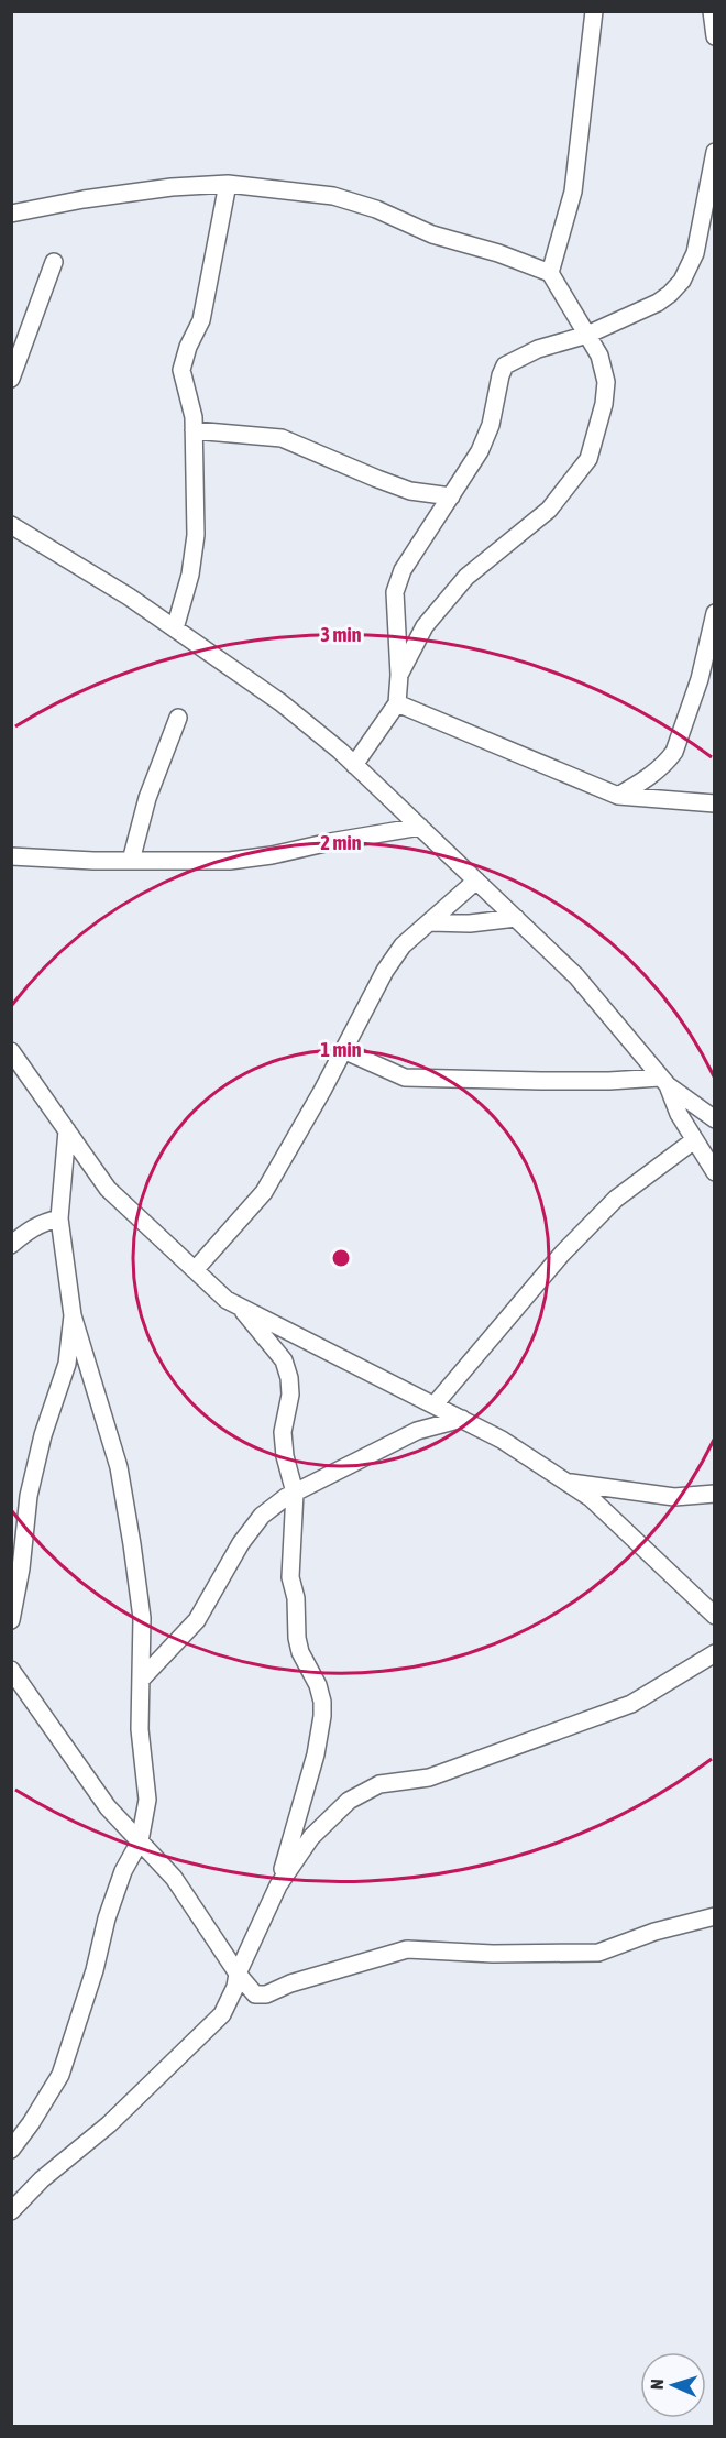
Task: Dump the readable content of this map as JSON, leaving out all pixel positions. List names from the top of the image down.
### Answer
{
  "north": "left",
  "rings": ["3 min", "2 min", "1 min"]
}
